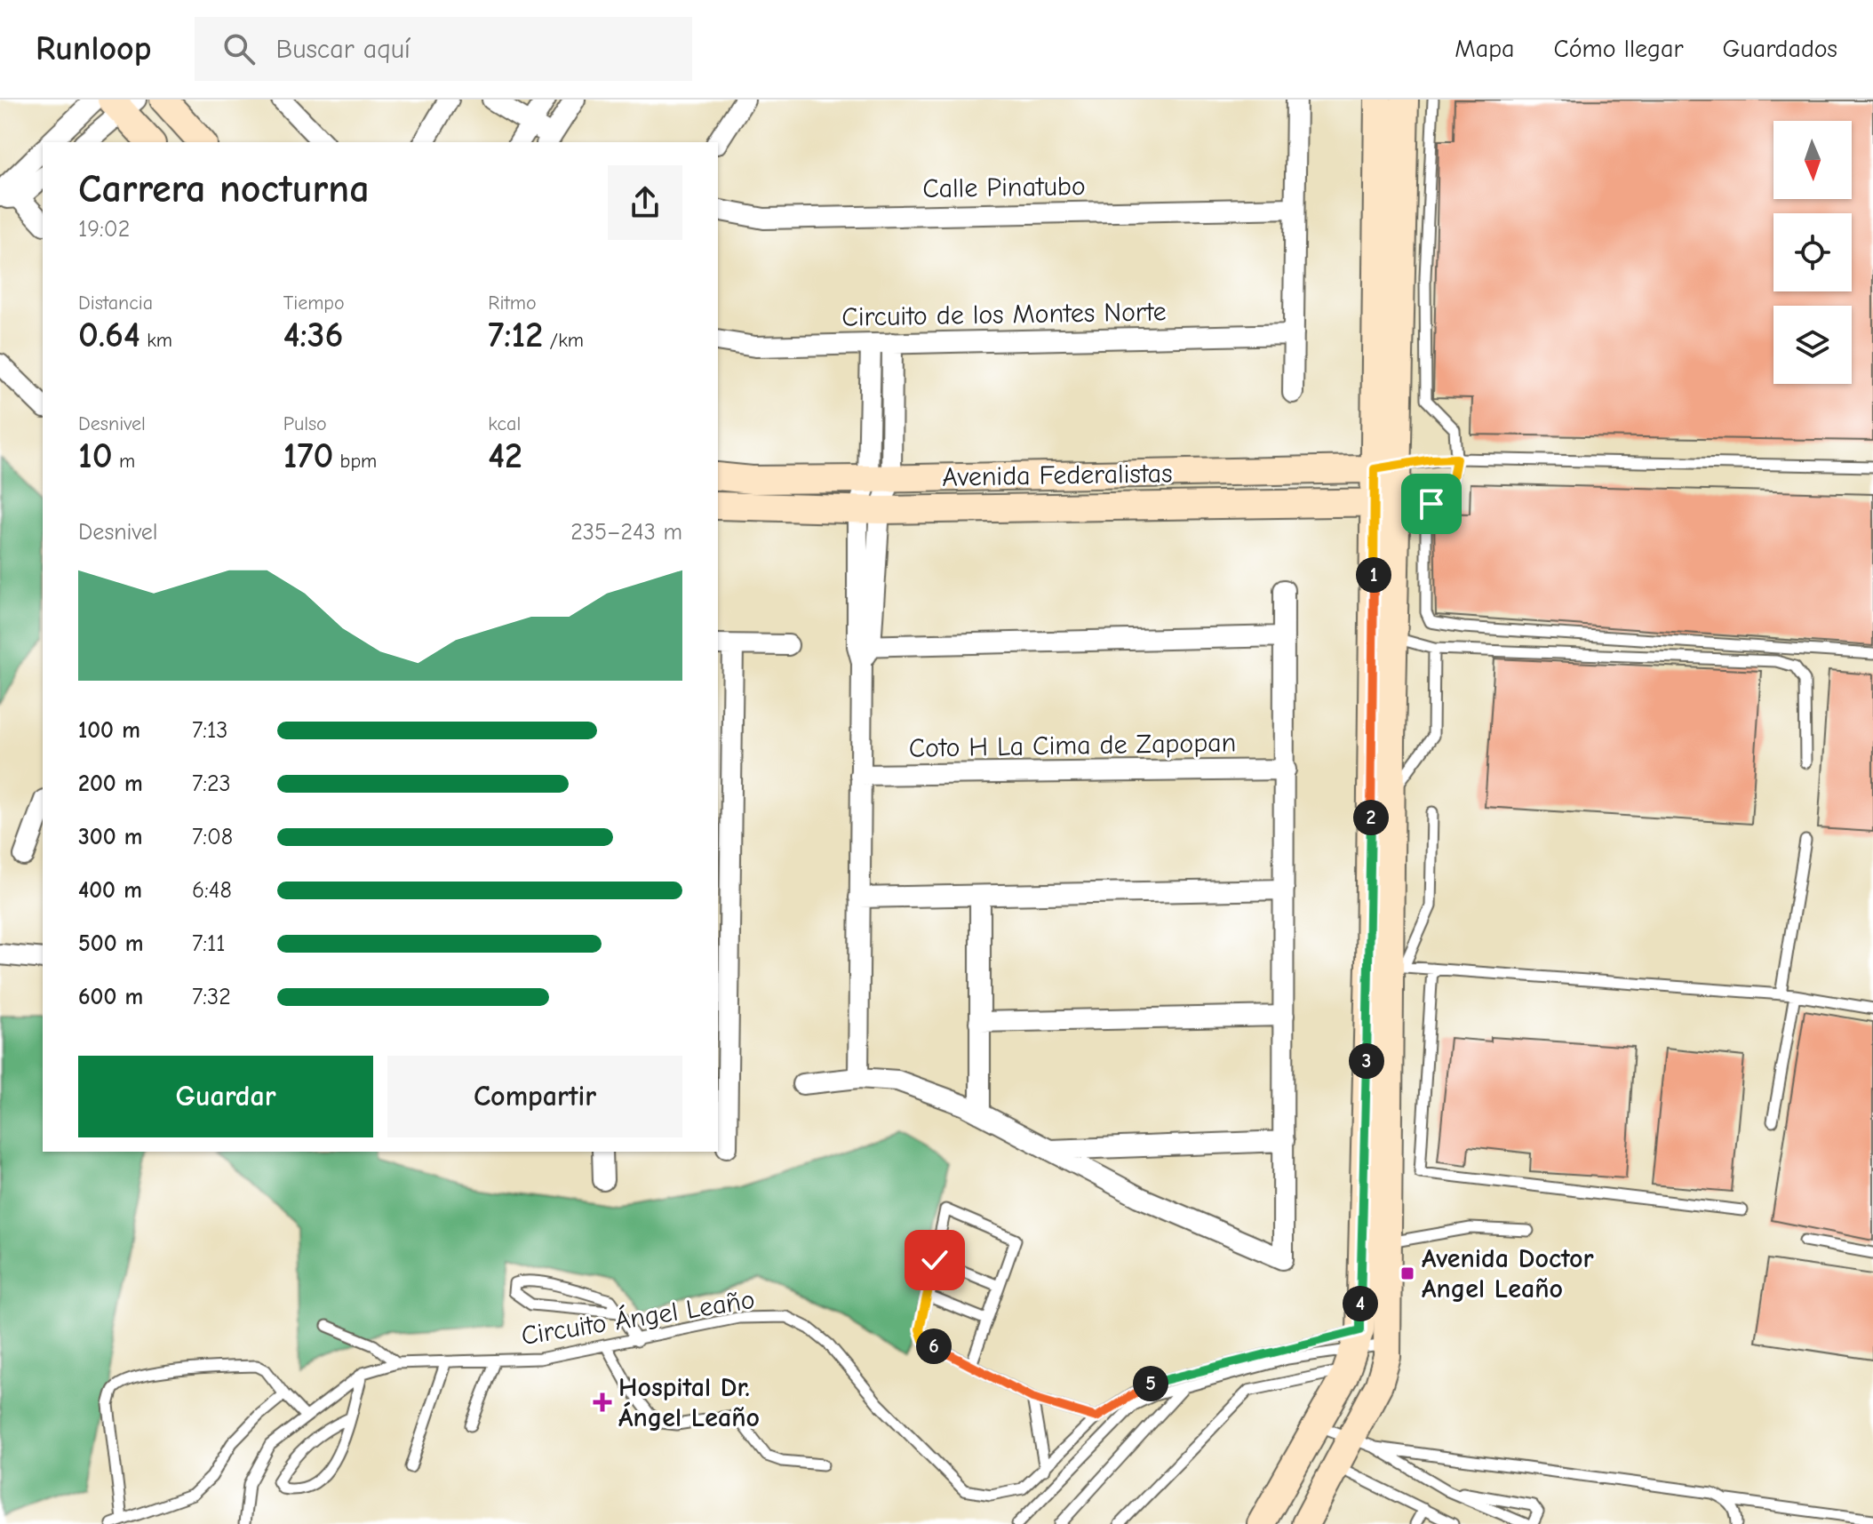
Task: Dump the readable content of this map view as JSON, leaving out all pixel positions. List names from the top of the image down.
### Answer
{
  "streets": {
    "street": [
      "Calle Pinatubo",
      "Circuito de los Montes Norte",
      "Avenida Federalistas",
      "Coto H La Cima de Zapopan"
    ],
    "lane": ["Circuito Ángel Leaño"]
  },
  "places": {
    "transit": ["Avenida Doctor Angel Leaño"],
    "health": ["Hospital Dr. Ángel Leaño"]
  },
  "north": "bottom",
  "page": {
    "header": "Runloop",
    "search": "Buscar aquí",
    "nav": ["Mapa", "Cómo llegar", "Guardados"],
    "heading": ["Carrera nocturna", "19:02"],
    "stats": [
      ["Distancia", "0.64 km"],
      ["Tiempo", "4:36"],
      ["Ritmo", "7:12 /km"],
      ["Desnivel", "10 m"],
      ["Pulso", "170 bpm"],
      ["kcal", "42"]
    ],
    "chart": ["Desnivel", "235–243 m"],
    "pins": [
      "1",
      "2",
      "3",
      "4",
      "6",
      "5"
    ],
    "list": [
      {
        "name": "100 m",
        "note": "7:13"
      },
      {
        "name": "200 m",
        "note": "7:23"
      },
      {
        "name": "300 m",
        "note": "7:08"
      },
      {
        "name": "400 m",
        "note": "6:48"
      },
      {
        "name": "500 m",
        "note": "7:11"
      },
      {
        "name": "600 m",
        "note": "7:32"
      }
    ],
    "buttons": ["Guardar", "Compartir"]
  }
}
